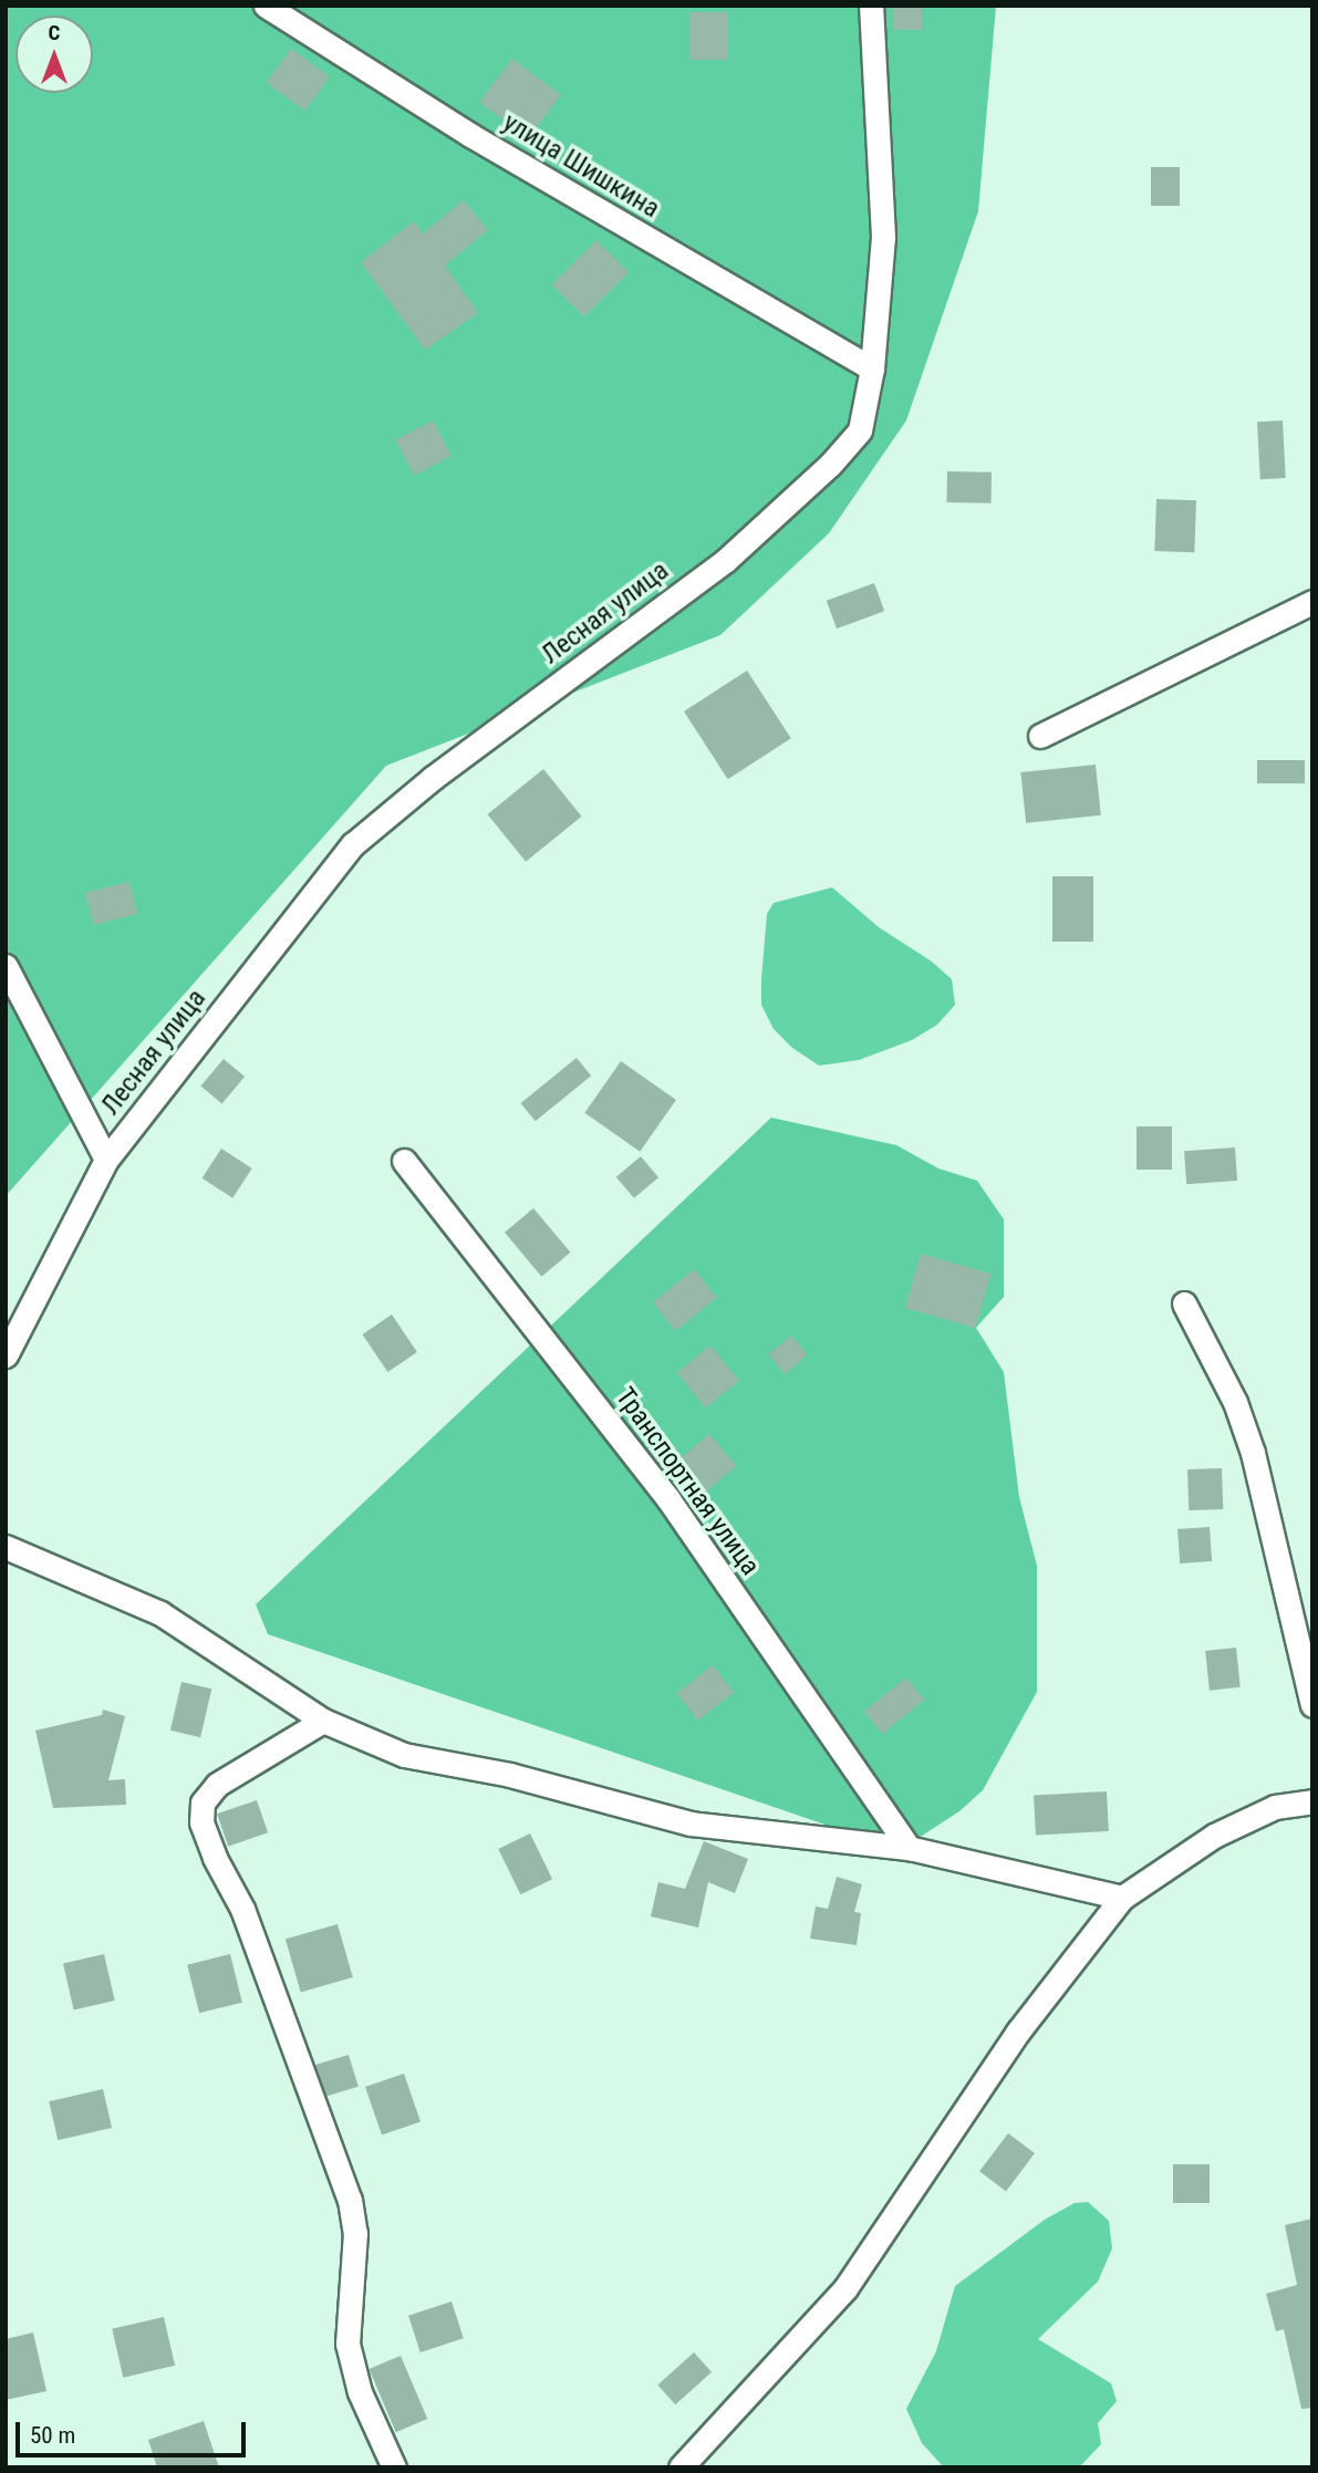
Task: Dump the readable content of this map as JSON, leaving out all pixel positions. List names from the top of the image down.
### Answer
{
  "streets": {
    "street": ["улица Шишкина", "Лесная улица", "Транспортная улица"]
  },
  "crossings": [
    ["улица Шишкина", "Лесная улица"]
  ],
  "scale_bar": "50 m",
  "north": "top"
}
